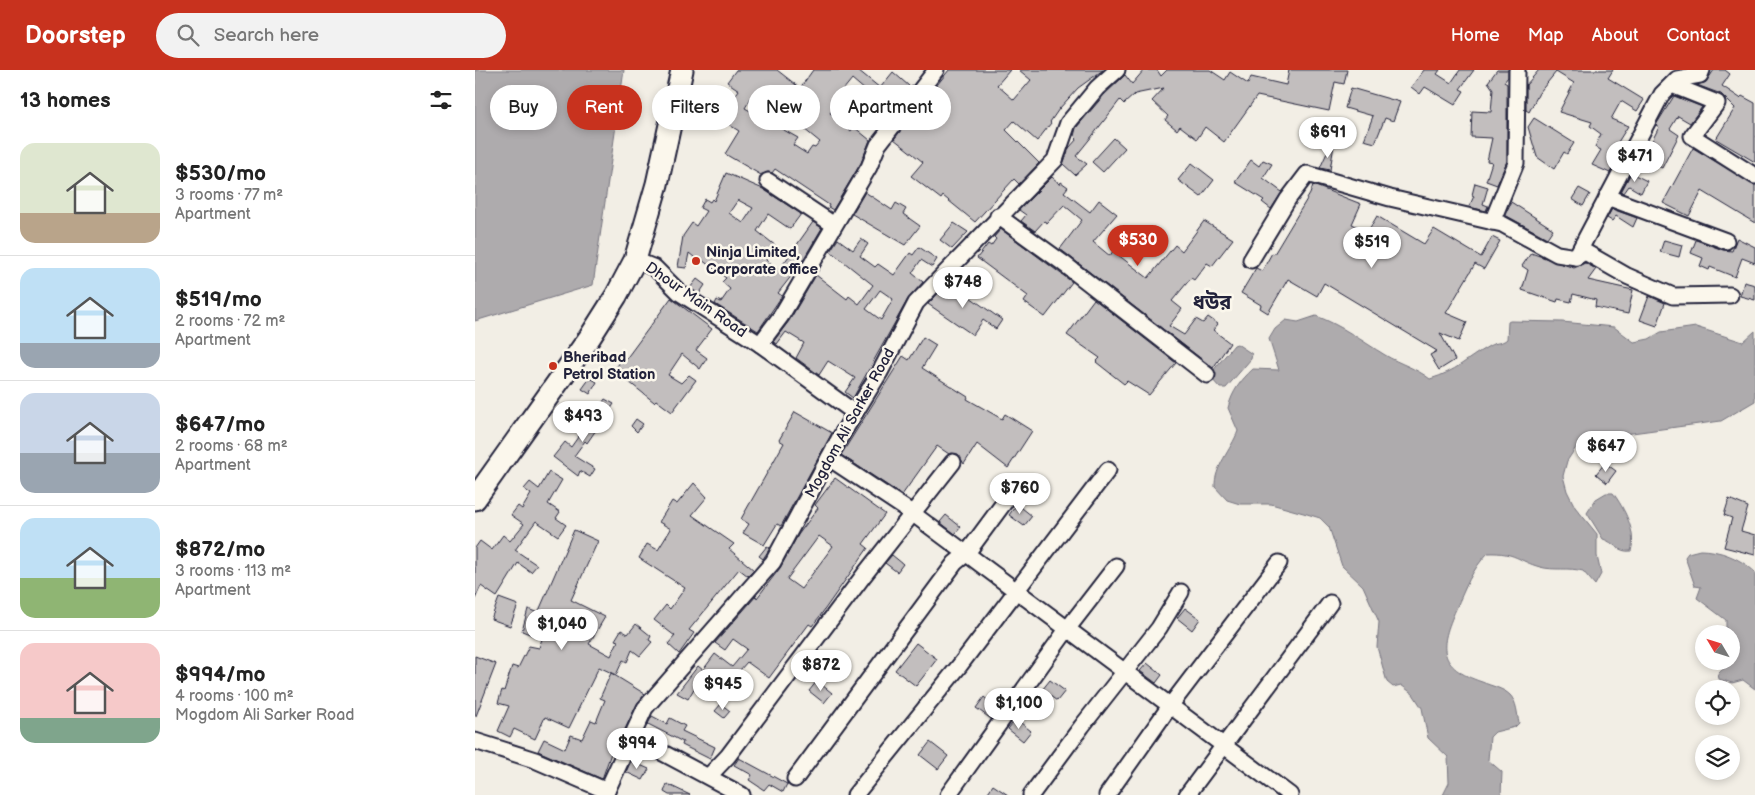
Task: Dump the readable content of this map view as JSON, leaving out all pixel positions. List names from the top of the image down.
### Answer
{
  "streets": {
    "street": ["Dhour Main Road", "Mogdom Ali Sarker Road"]
  },
  "districts": ["ধউর"],
  "places": ["Ninja Limited, Corporate office", "Bheribad Petrol Station"],
  "north": "top left",
  "page": {
    "header": "Doorstep",
    "search": "Search here",
    "nav": [
      "Home",
      "Map",
      "About",
      "Contact"
    ],
    "heading": "13 homes",
    "chip": [
      "Buy",
      "Rent",
      "Filters",
      "New",
      "Apartment"
    ],
    "price": [
      "$691",
      "$471",
      "$530",
      "$519",
      "$748",
      "$493",
      "$647",
      "$760",
      "$1,040",
      "$872",
      "$945",
      "$1,100",
      "$994"
    ],
    "list": [
      {
        "name": "$530/mo",
        "note": "3 rooms · 77 m² · Apartment"
      },
      {
        "name": "$519/mo",
        "note": "2 rooms · 72 m² · Apartment"
      },
      {
        "name": "$647/mo",
        "note": "2 rooms · 68 m² · Apartment"
      },
      {
        "name": "$872/mo",
        "note": "3 rooms · 113 m² · Apartment"
      },
      {
        "name": "$994/mo",
        "note": "4 rooms · 100 m² · Mogdom Ali Sarker Road"
      }
    ]
  }
}
